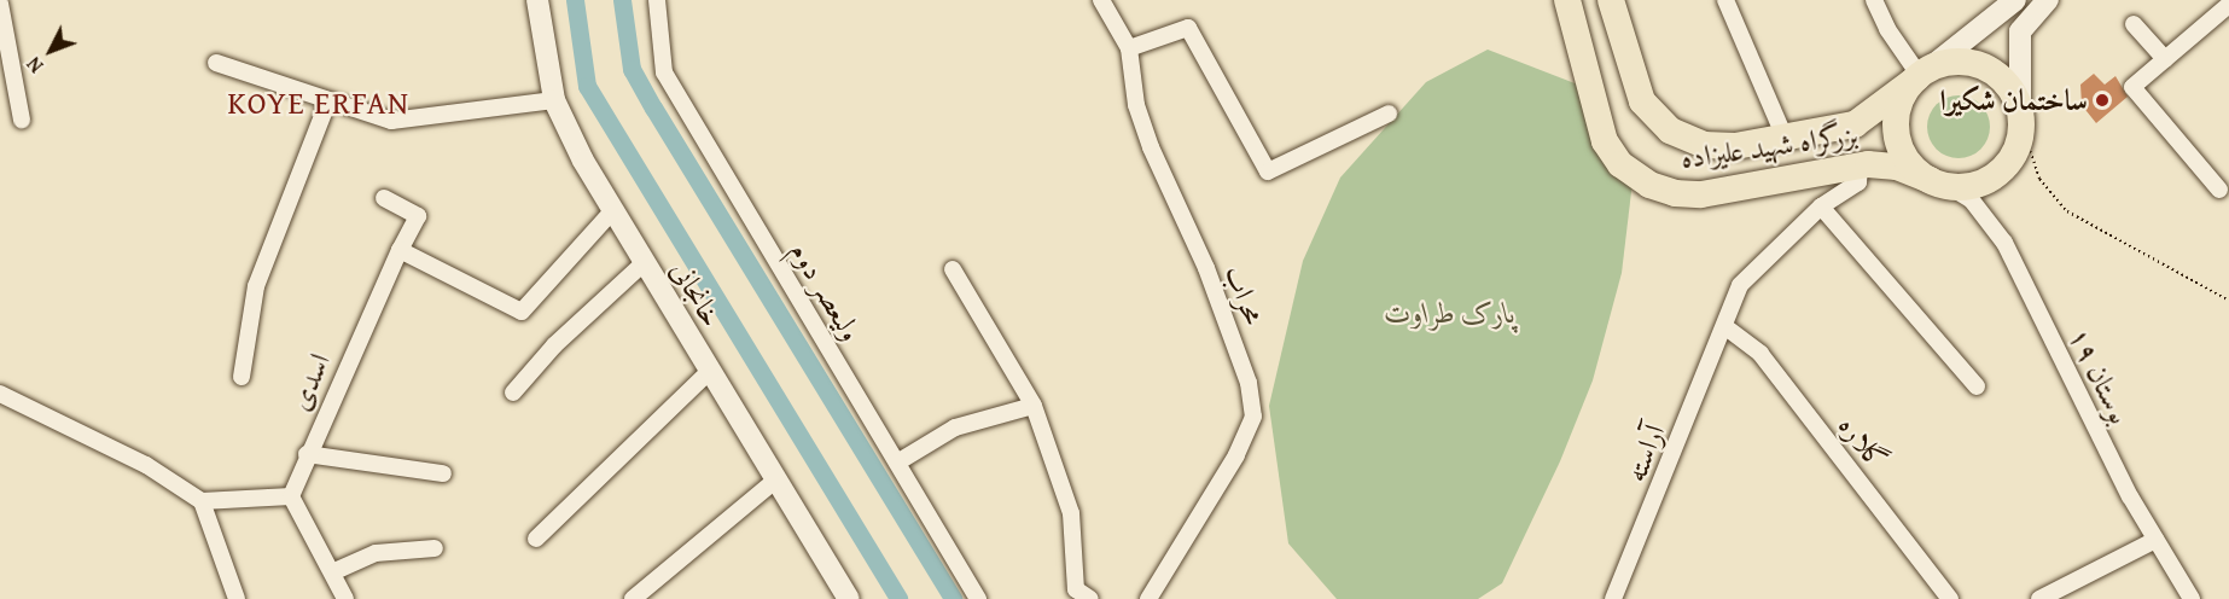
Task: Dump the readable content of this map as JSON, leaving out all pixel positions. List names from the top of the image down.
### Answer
{
  "streets": {
    "highway": ["بزرگراه شهید علیزاده"],
    "main road": ["خانجانی"],
    "street": [
      "ولیعصر دوم",
      "محراب",
      "بوستان ۱۹",
      "اسدی",
      "گلاره",
      "آراسته"
    ]
  },
  "crossings": [
    ["بزرگراه شهید علیزاده", "بوستان ۱۹"],
    ["بزرگراه شهید علیزاده", "آراسته"],
    ["گلاره", "آراسته"]
  ],
  "districts": ["KOYE ERFAN"],
  "parks": ["پارک طراوت"],
  "places": ["ساختمان شکیرا"],
  "north": "bottom left"
}
